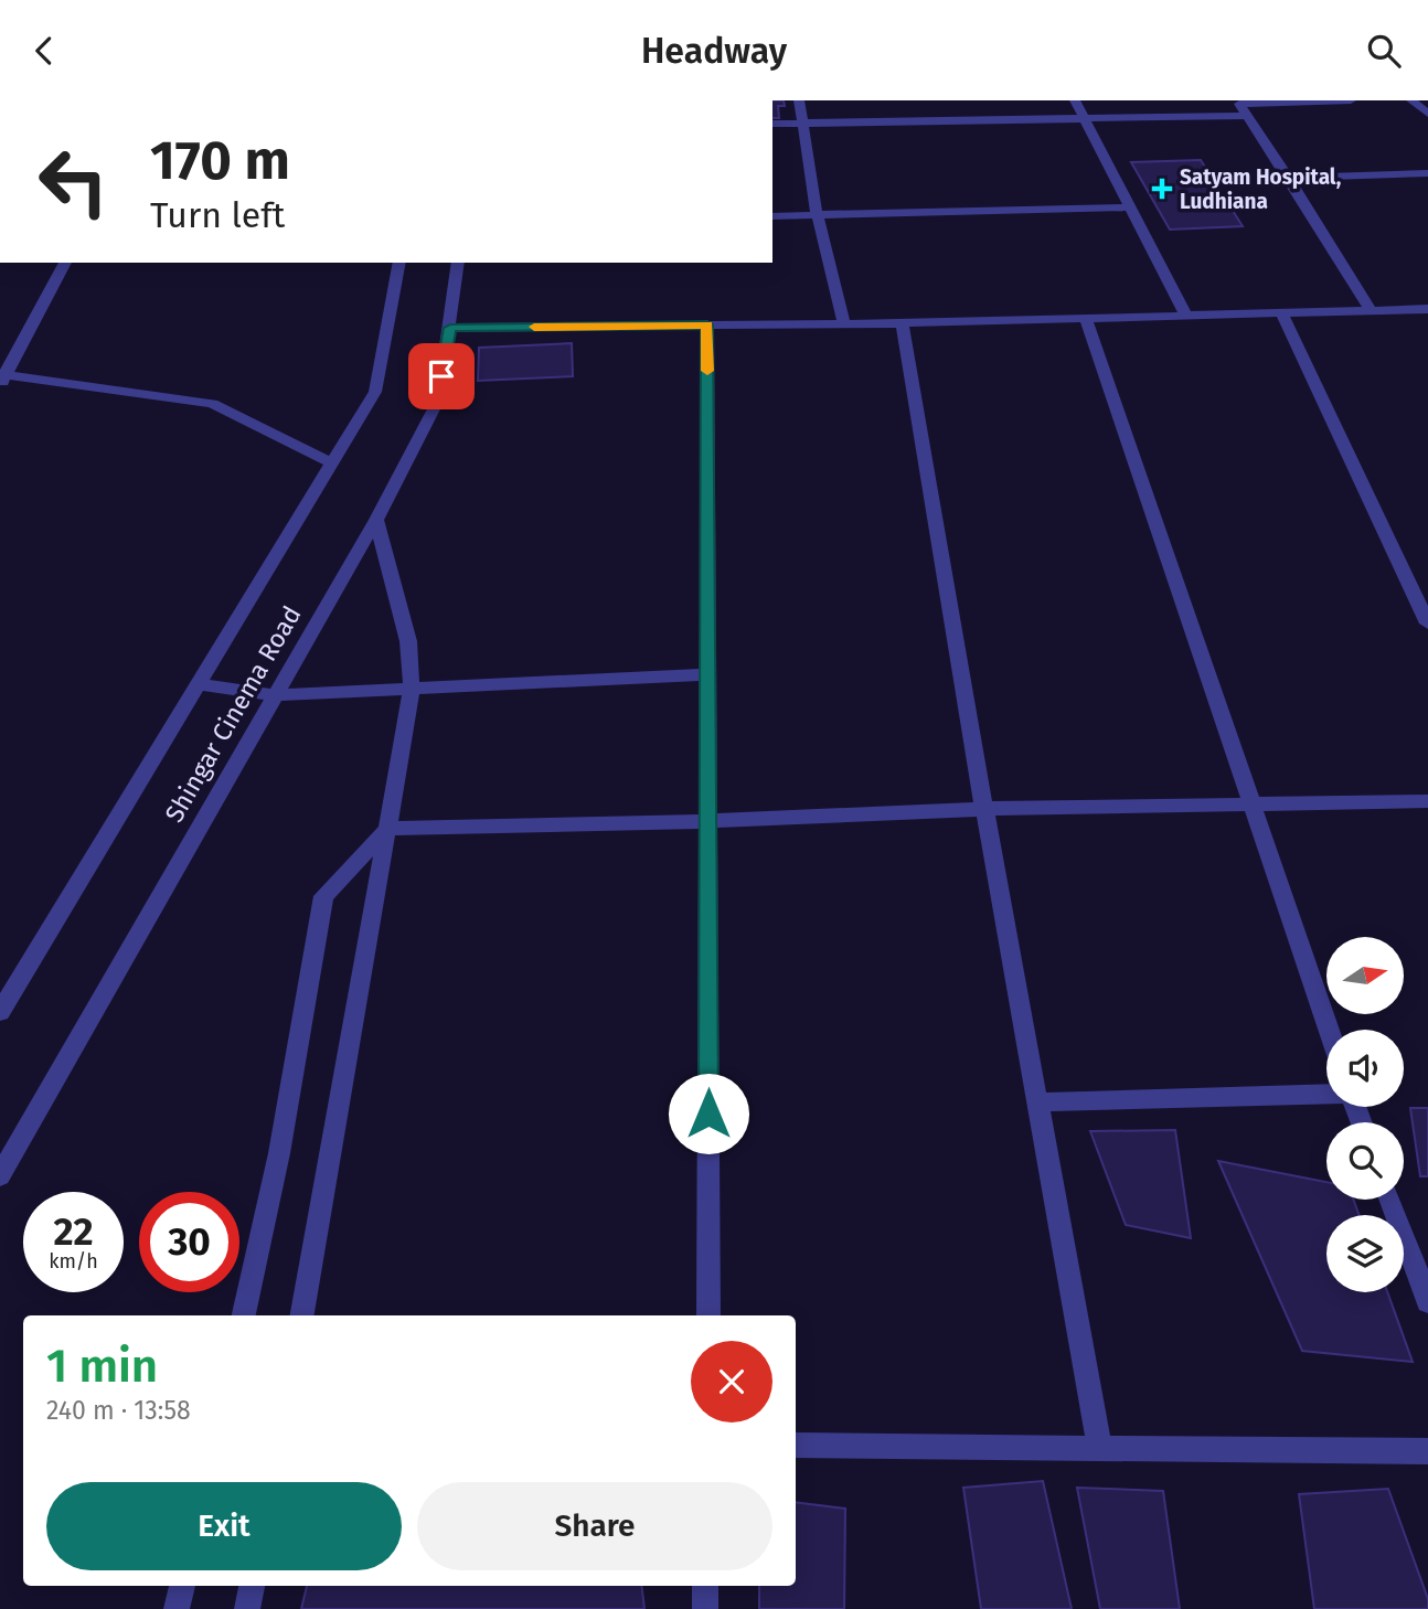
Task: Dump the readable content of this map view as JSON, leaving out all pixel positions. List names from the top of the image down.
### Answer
{
  "streets": {
    "street": ["Shingar Cinema Road"]
  },
  "places": {
    "health": ["Satyam Hospital, Ludhiana"]
  },
  "north": "right",
  "page": {
    "header": "Headway",
    "turn": ["170 m", "Turn left"],
    "speed": "22 km/h",
    "limit": "30",
    "heading": ["1 min", "240 m · 13:58"],
    "buttons": ["Exit", "Share"]
  }
}
